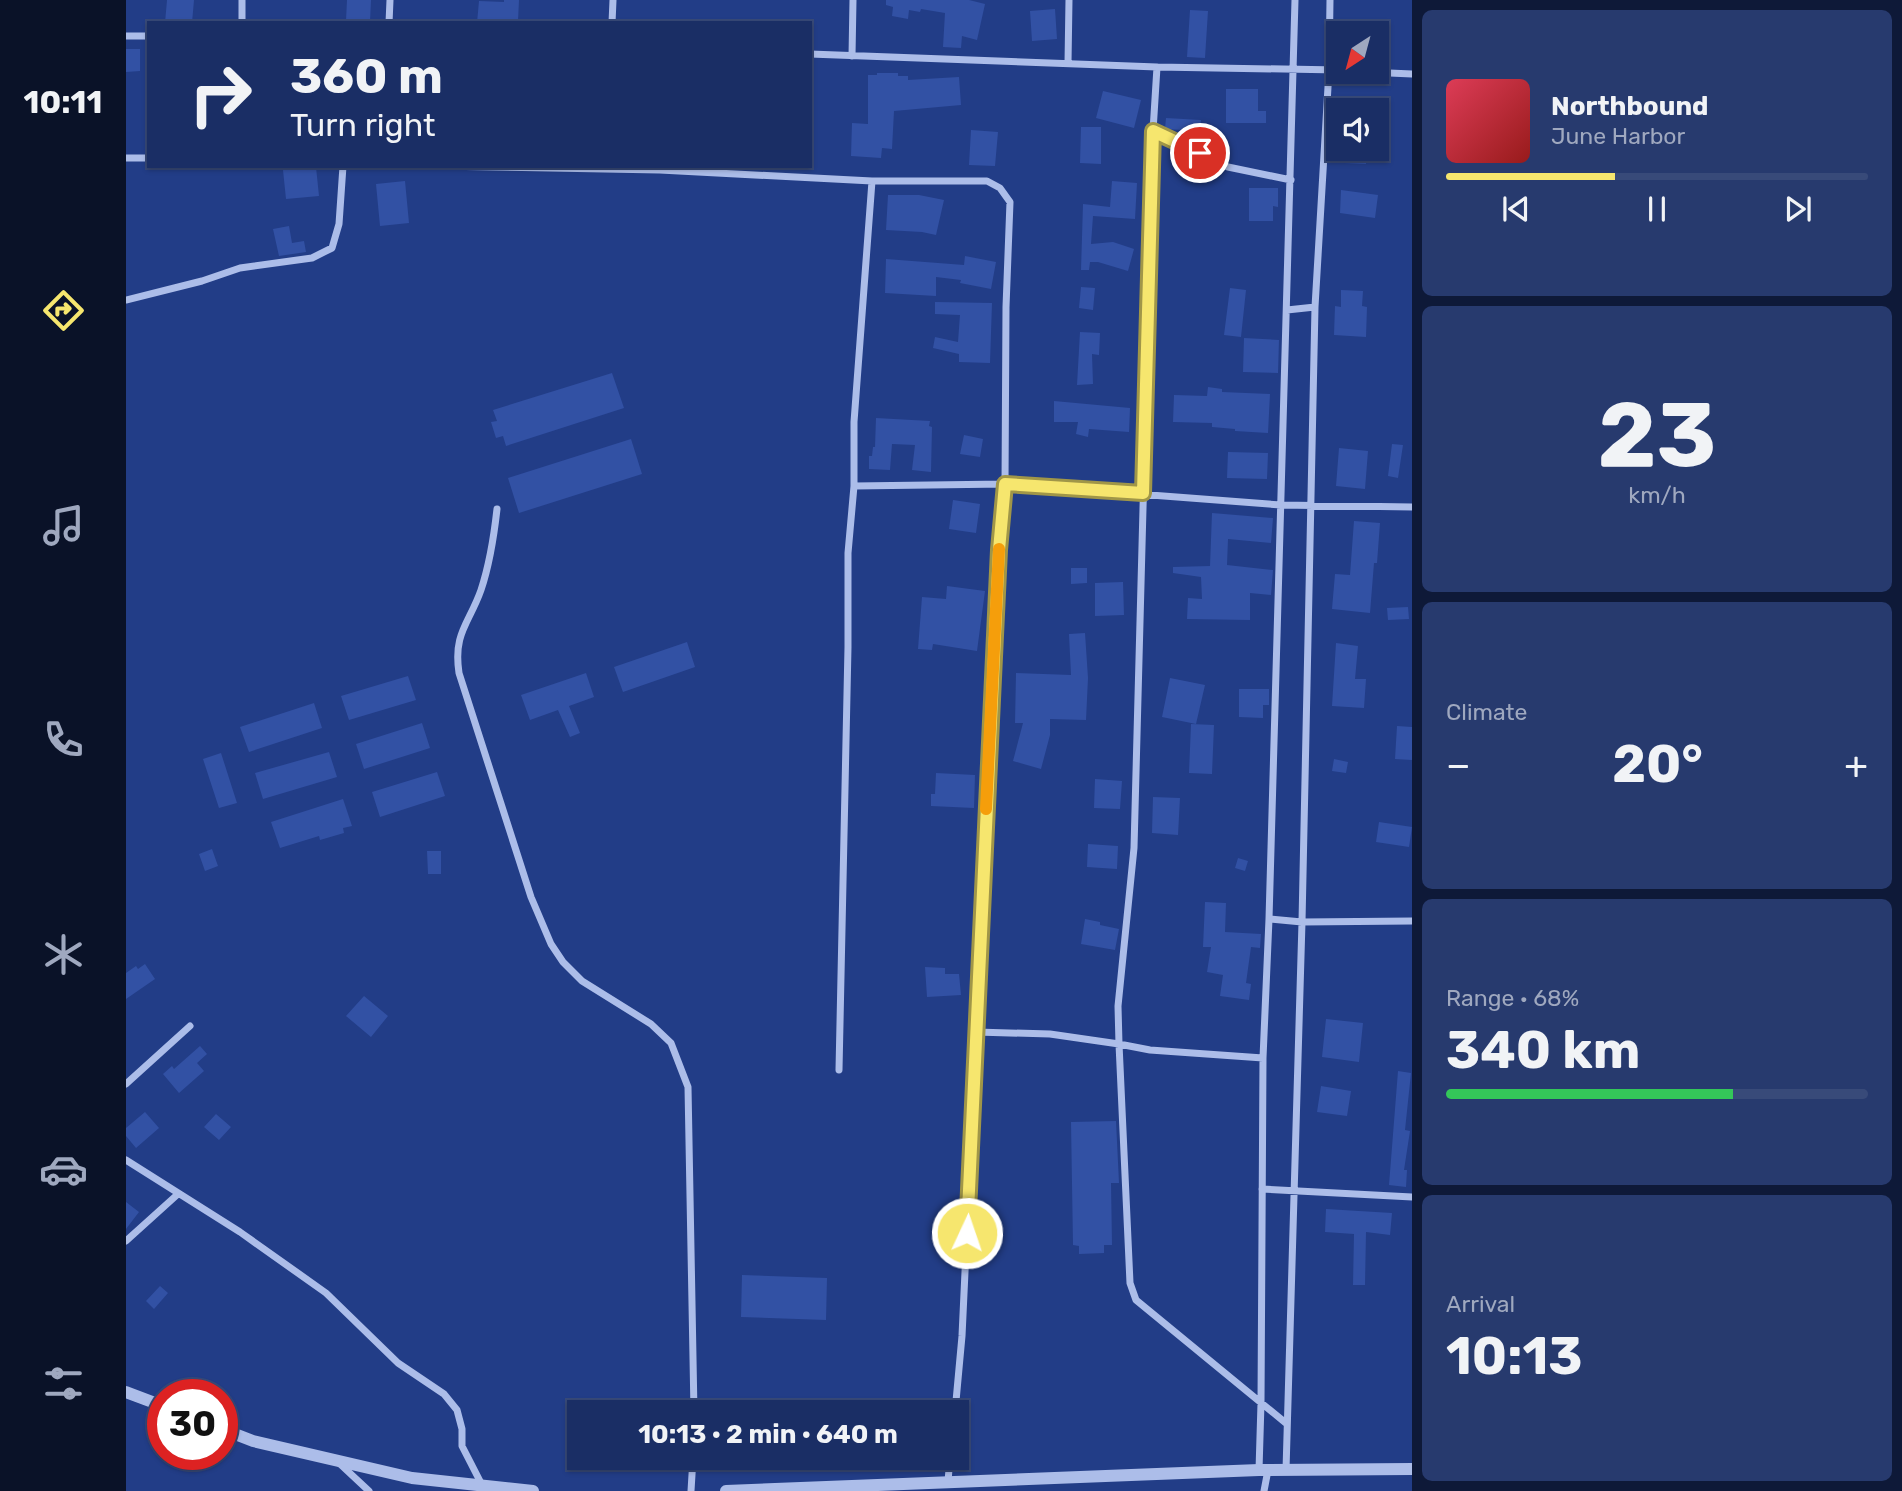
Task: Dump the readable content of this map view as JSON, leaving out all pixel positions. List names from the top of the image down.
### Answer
{
  "north": "bottom left",
  "page": {
    "tabs": "10:11",
    "turn": ["360 m", "Turn right"],
    "song": ["Northbound", "June Harbor"],
    "tile": [
      ["23", "km/h"],
      "Climate",
      ["Range · 68%", "340 km"],
      ["Arrival", "10:13"]
    ],
    "heat": ["−", "20°", "+"],
    "limit": "30",
    "trip": "10:13 · 2 min · 640 m"
  }
}
